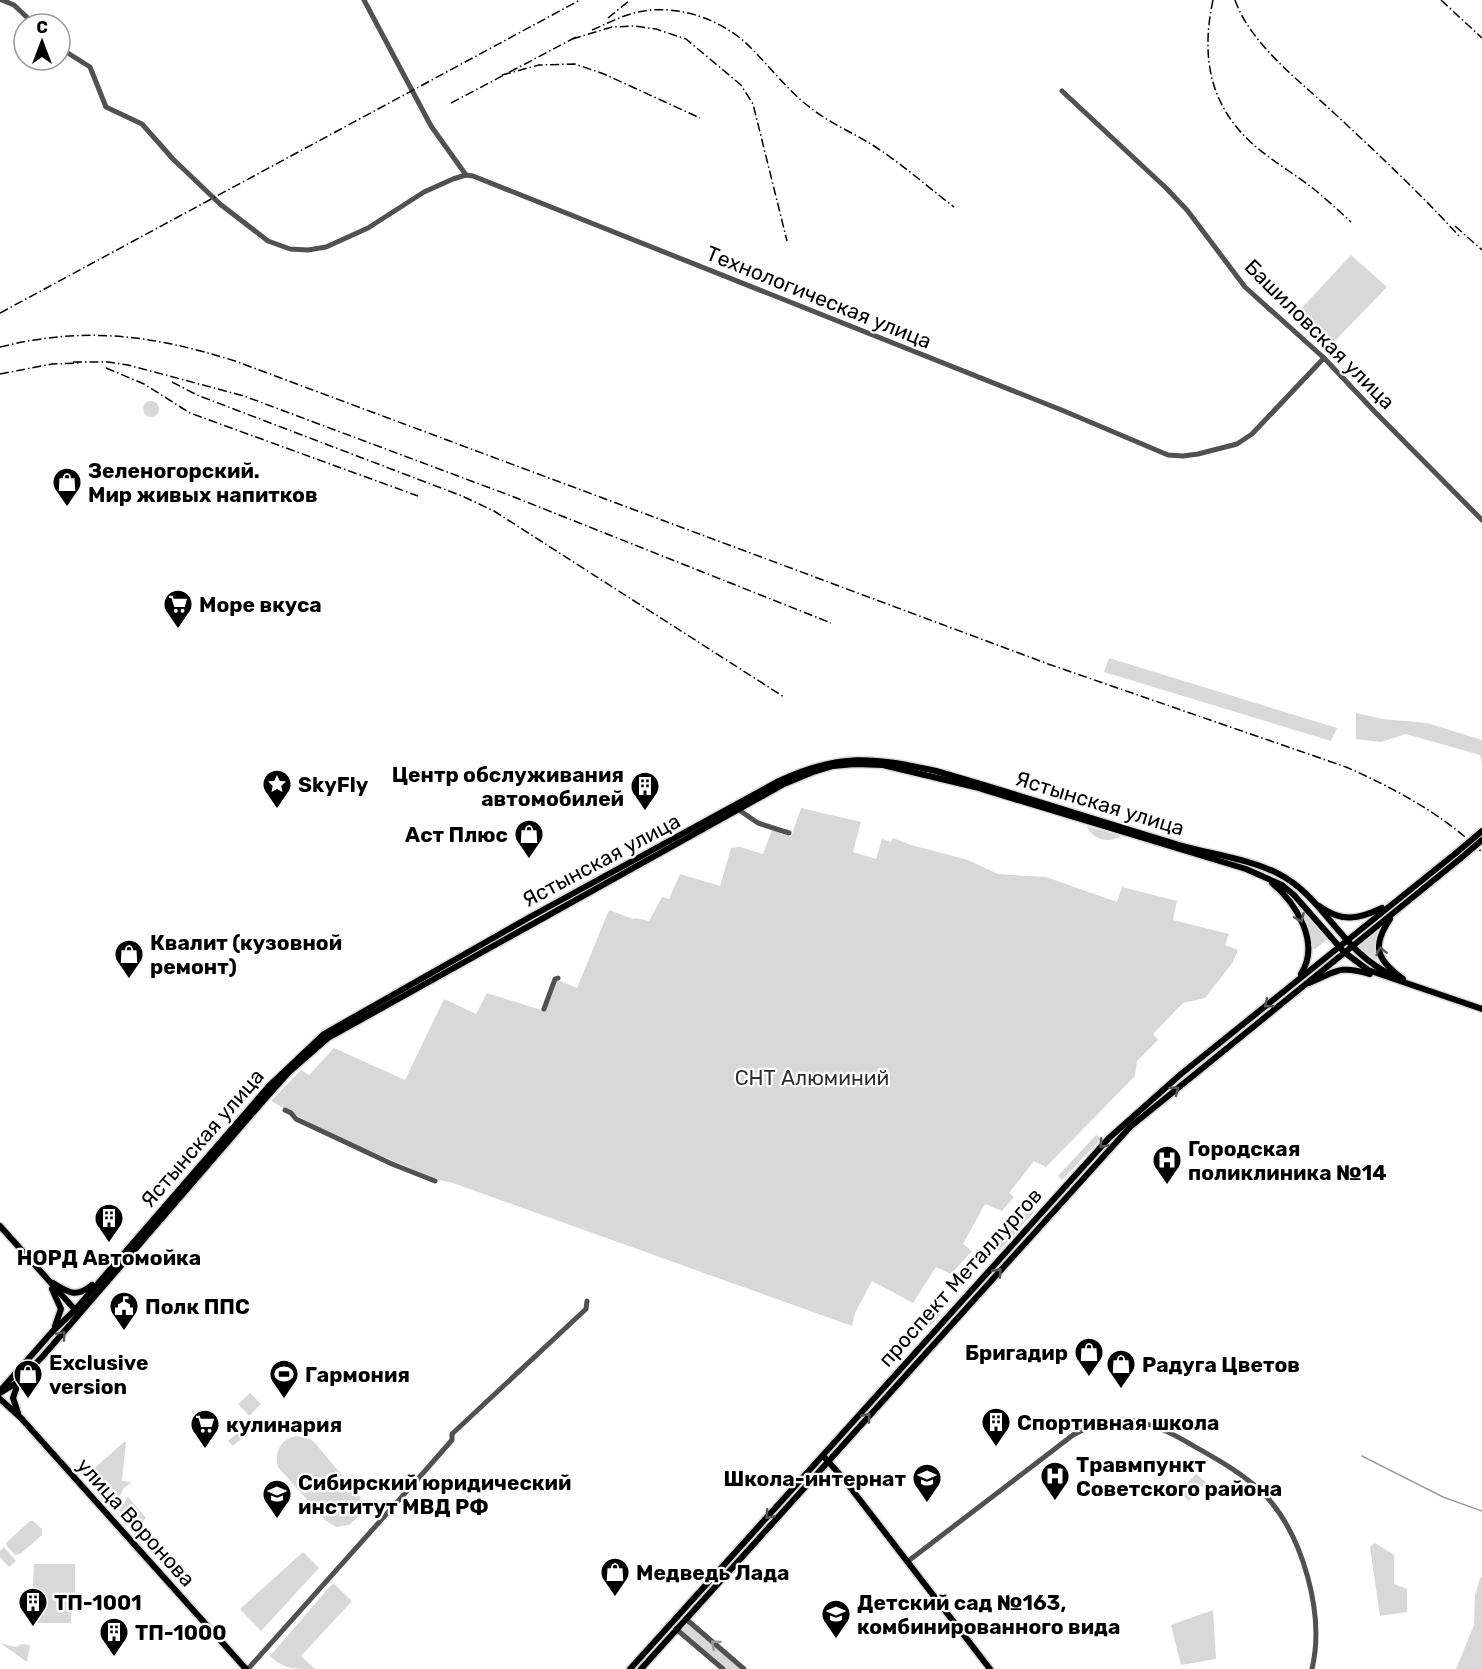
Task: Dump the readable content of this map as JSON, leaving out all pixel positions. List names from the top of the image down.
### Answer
{
  "streets": {
    "main road": ["Ястынская улица", "проспект Металлургов", "улица Воронова"],
    "street": ["Технологическая улица", "Башиловская улица"]
  },
  "crossings": [
    ["Технологическая улица", "Башиловская улица"],
    ["Ястынская улица", "проспект Металлургов"]
  ],
  "parks": ["СНТ Алюминий"],
  "places": {
    "shop": [
      "Зеленогорский. Мир живых напитков",
      "Аст Плюс",
      "Квалит (кузовной ремонт)",
      "Бригадир",
      "Радуга Цветов",
      "Exclusive version",
      "Медведь Лада"
    ],
    "supermarket": ["Море вкуса", "кулинария"],
    "place": ["SkyFly"],
    "building": [
      "Центр обслуживания автомобилей",
      "НОРД Автомойка",
      "Спортивная школа",
      "ТП-1001",
      "ТП-1000"
    ],
    "hospital": ["Городская поликлиника №14", "Травмпункт Советского района"],
    "public building": ["Полк ППС"],
    "sports": ["Гармония"],
    "school or university": ["Школа-интернат", "Сибирский юридический институт МВД РФ", "Детский сад №163, комбинированного вида"]
  },
  "north": "top"
}
